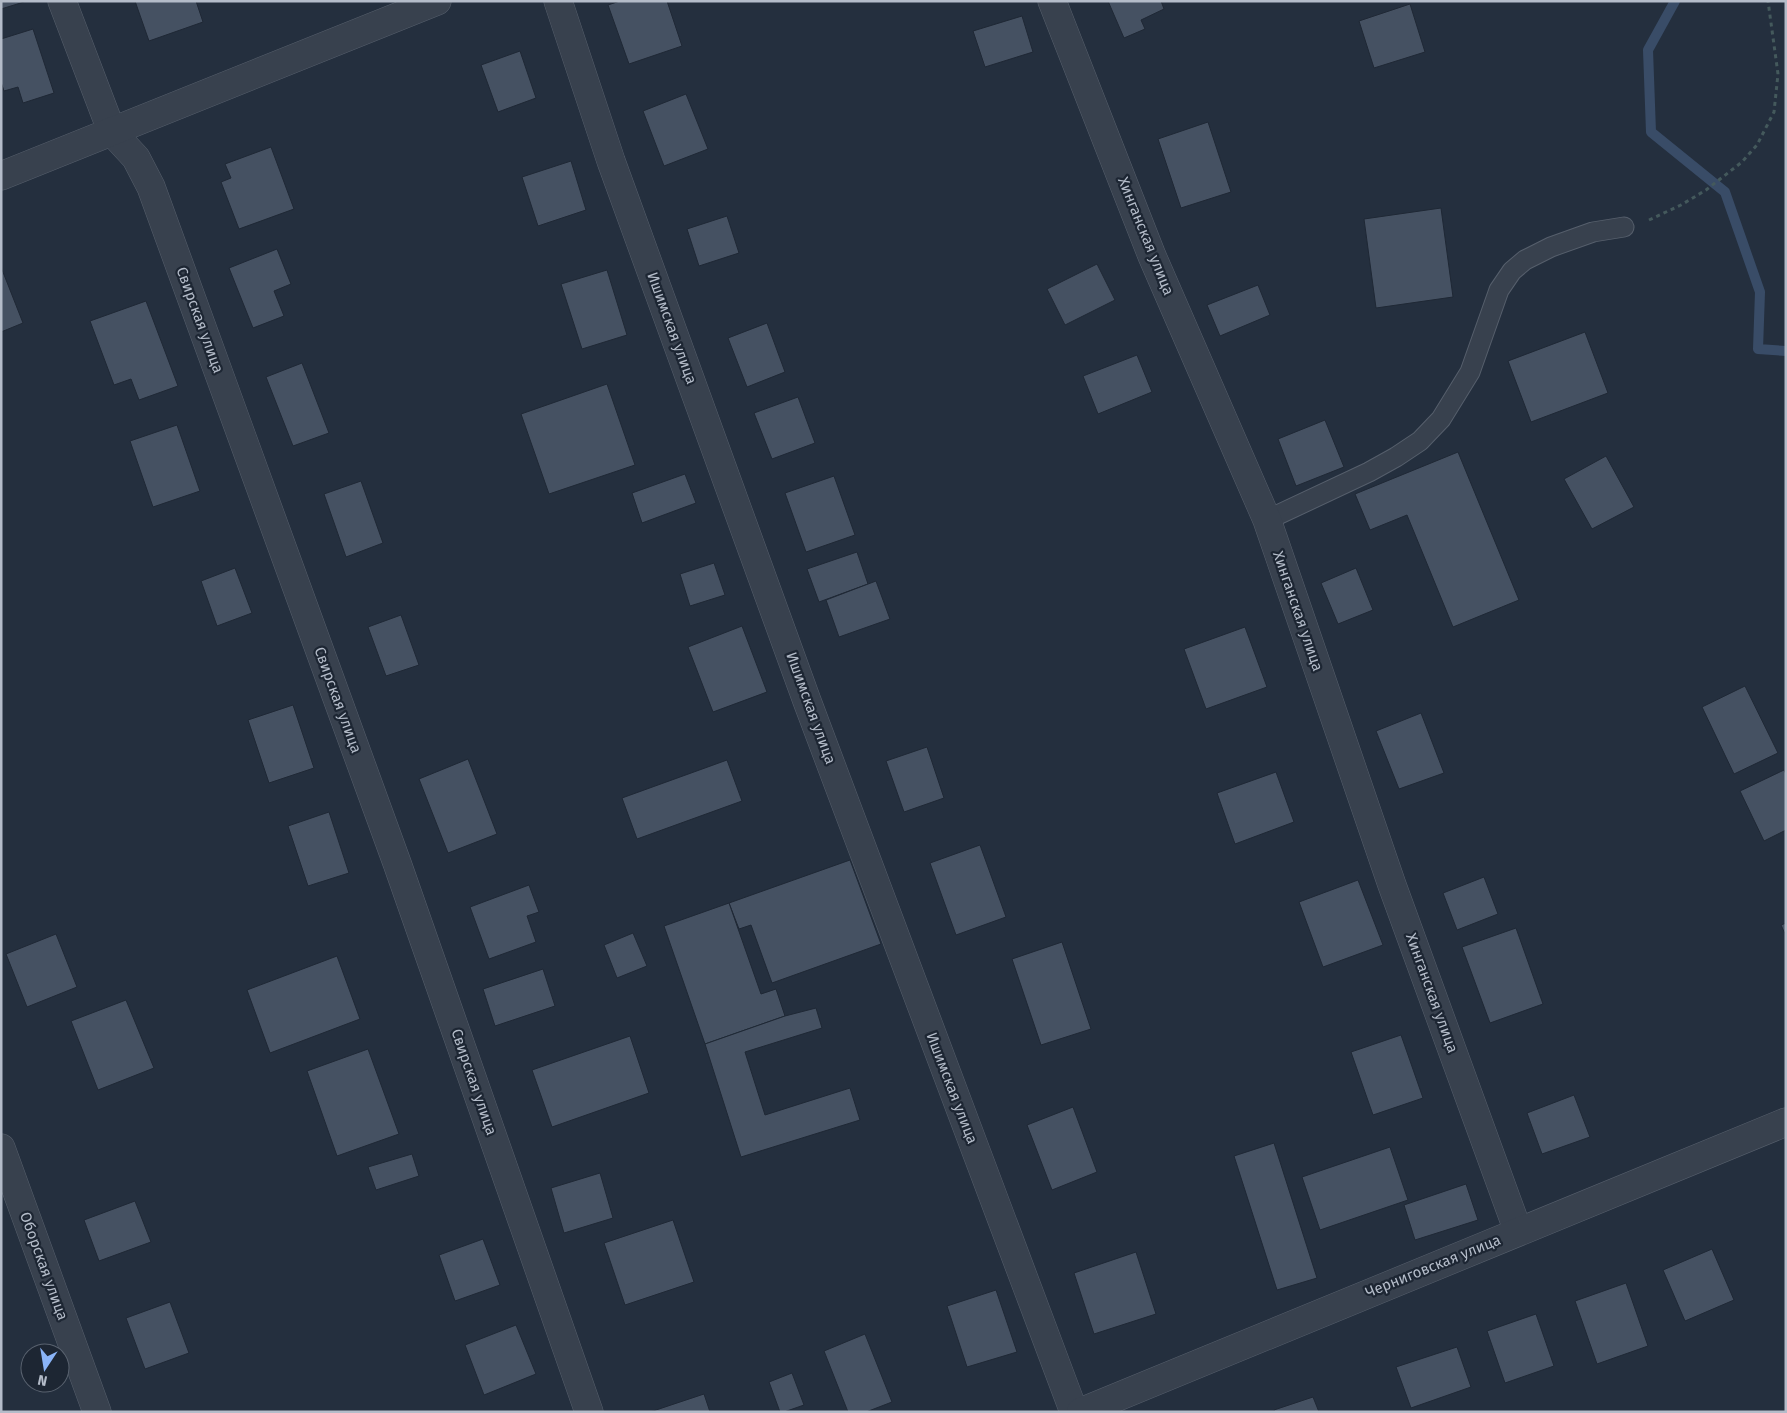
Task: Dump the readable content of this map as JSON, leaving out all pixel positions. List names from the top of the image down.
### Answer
{
  "streets": {
    "street": [
      "Хинганская улица",
      "Свирская улица",
      "Ишимская улица",
      "Оборская улица",
      "Черниговская улица"
    ]
  },
  "crossings": [
    ["Хинганская улица", "Черниговская улица"]
  ],
  "north": "bottom"
}
